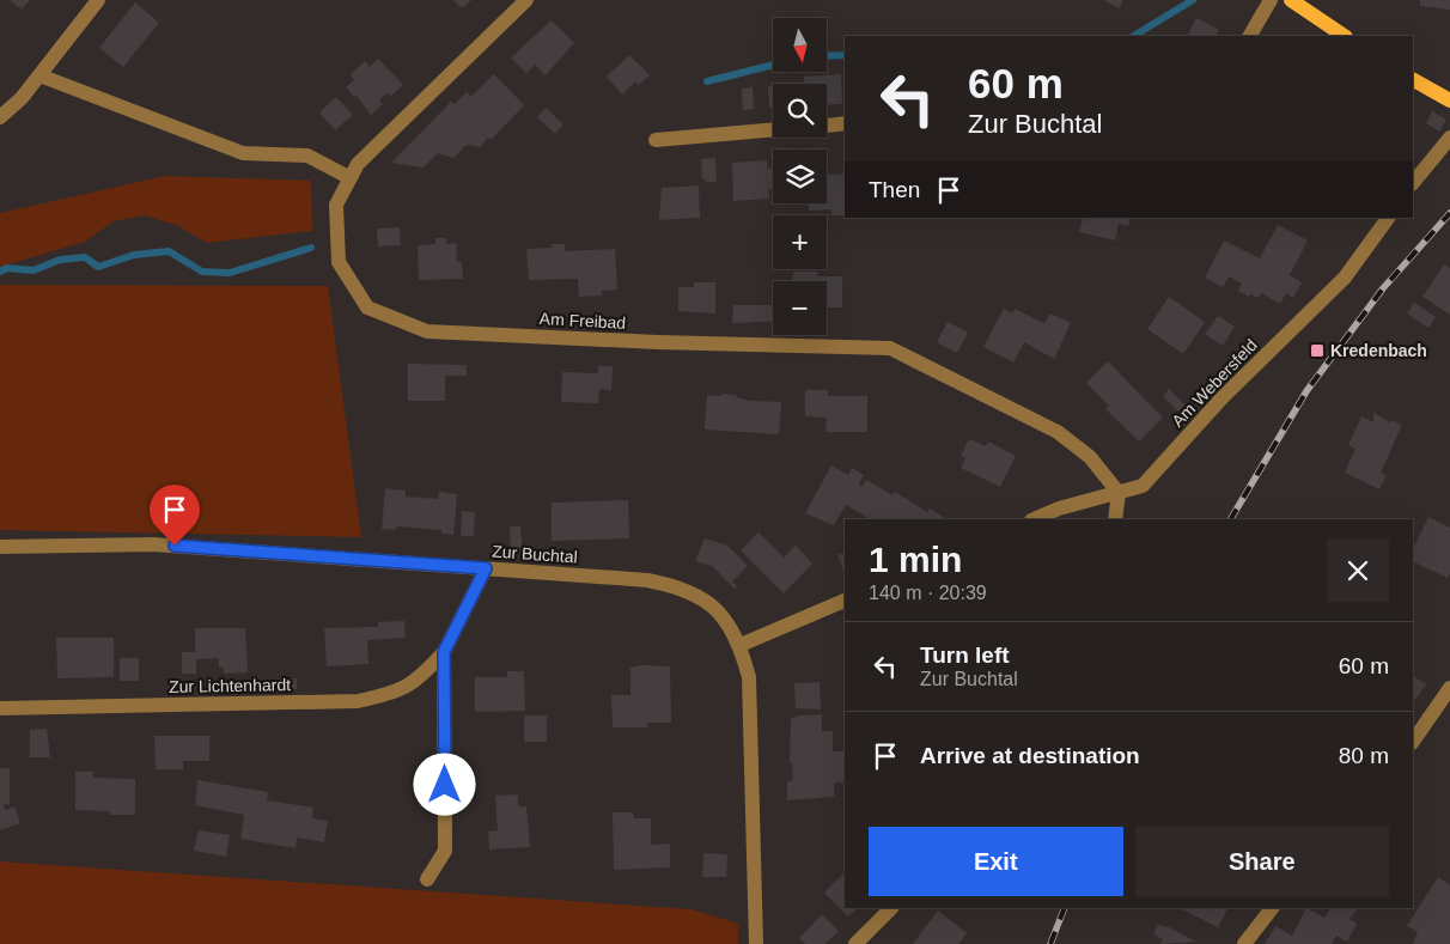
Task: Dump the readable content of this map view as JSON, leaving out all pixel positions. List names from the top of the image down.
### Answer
{
  "streets": {
    "street": [
      "Am Freibad",
      "Am Webersfeld",
      "Zur Buchtal",
      "Zur Lichtenhardt"
    ]
  },
  "crossings": [
    ["Am Freibad", "Am Webersfeld"],
    ["Zur Buchtal", "Zur Lichtenhardt"]
  ],
  "places": {
    "transit": ["Kredenbach"]
  },
  "north": "bottom",
  "page": {
    "map_buttons": ["+", "−"],
    "turn": ["60 m", "Zur Buchtal"],
    "then": "Then",
    "heading": ["1 min", "140 m · 20:39"],
    "list": [
      {
        "name": "Turn left",
        "note": "Zur Buchtal",
        "value": "60 m"
      },
      {
        "name": "Arrive at destination",
        "value": "80 m"
      }
    ],
    "buttons": ["Exit", "Share"]
  }
}
